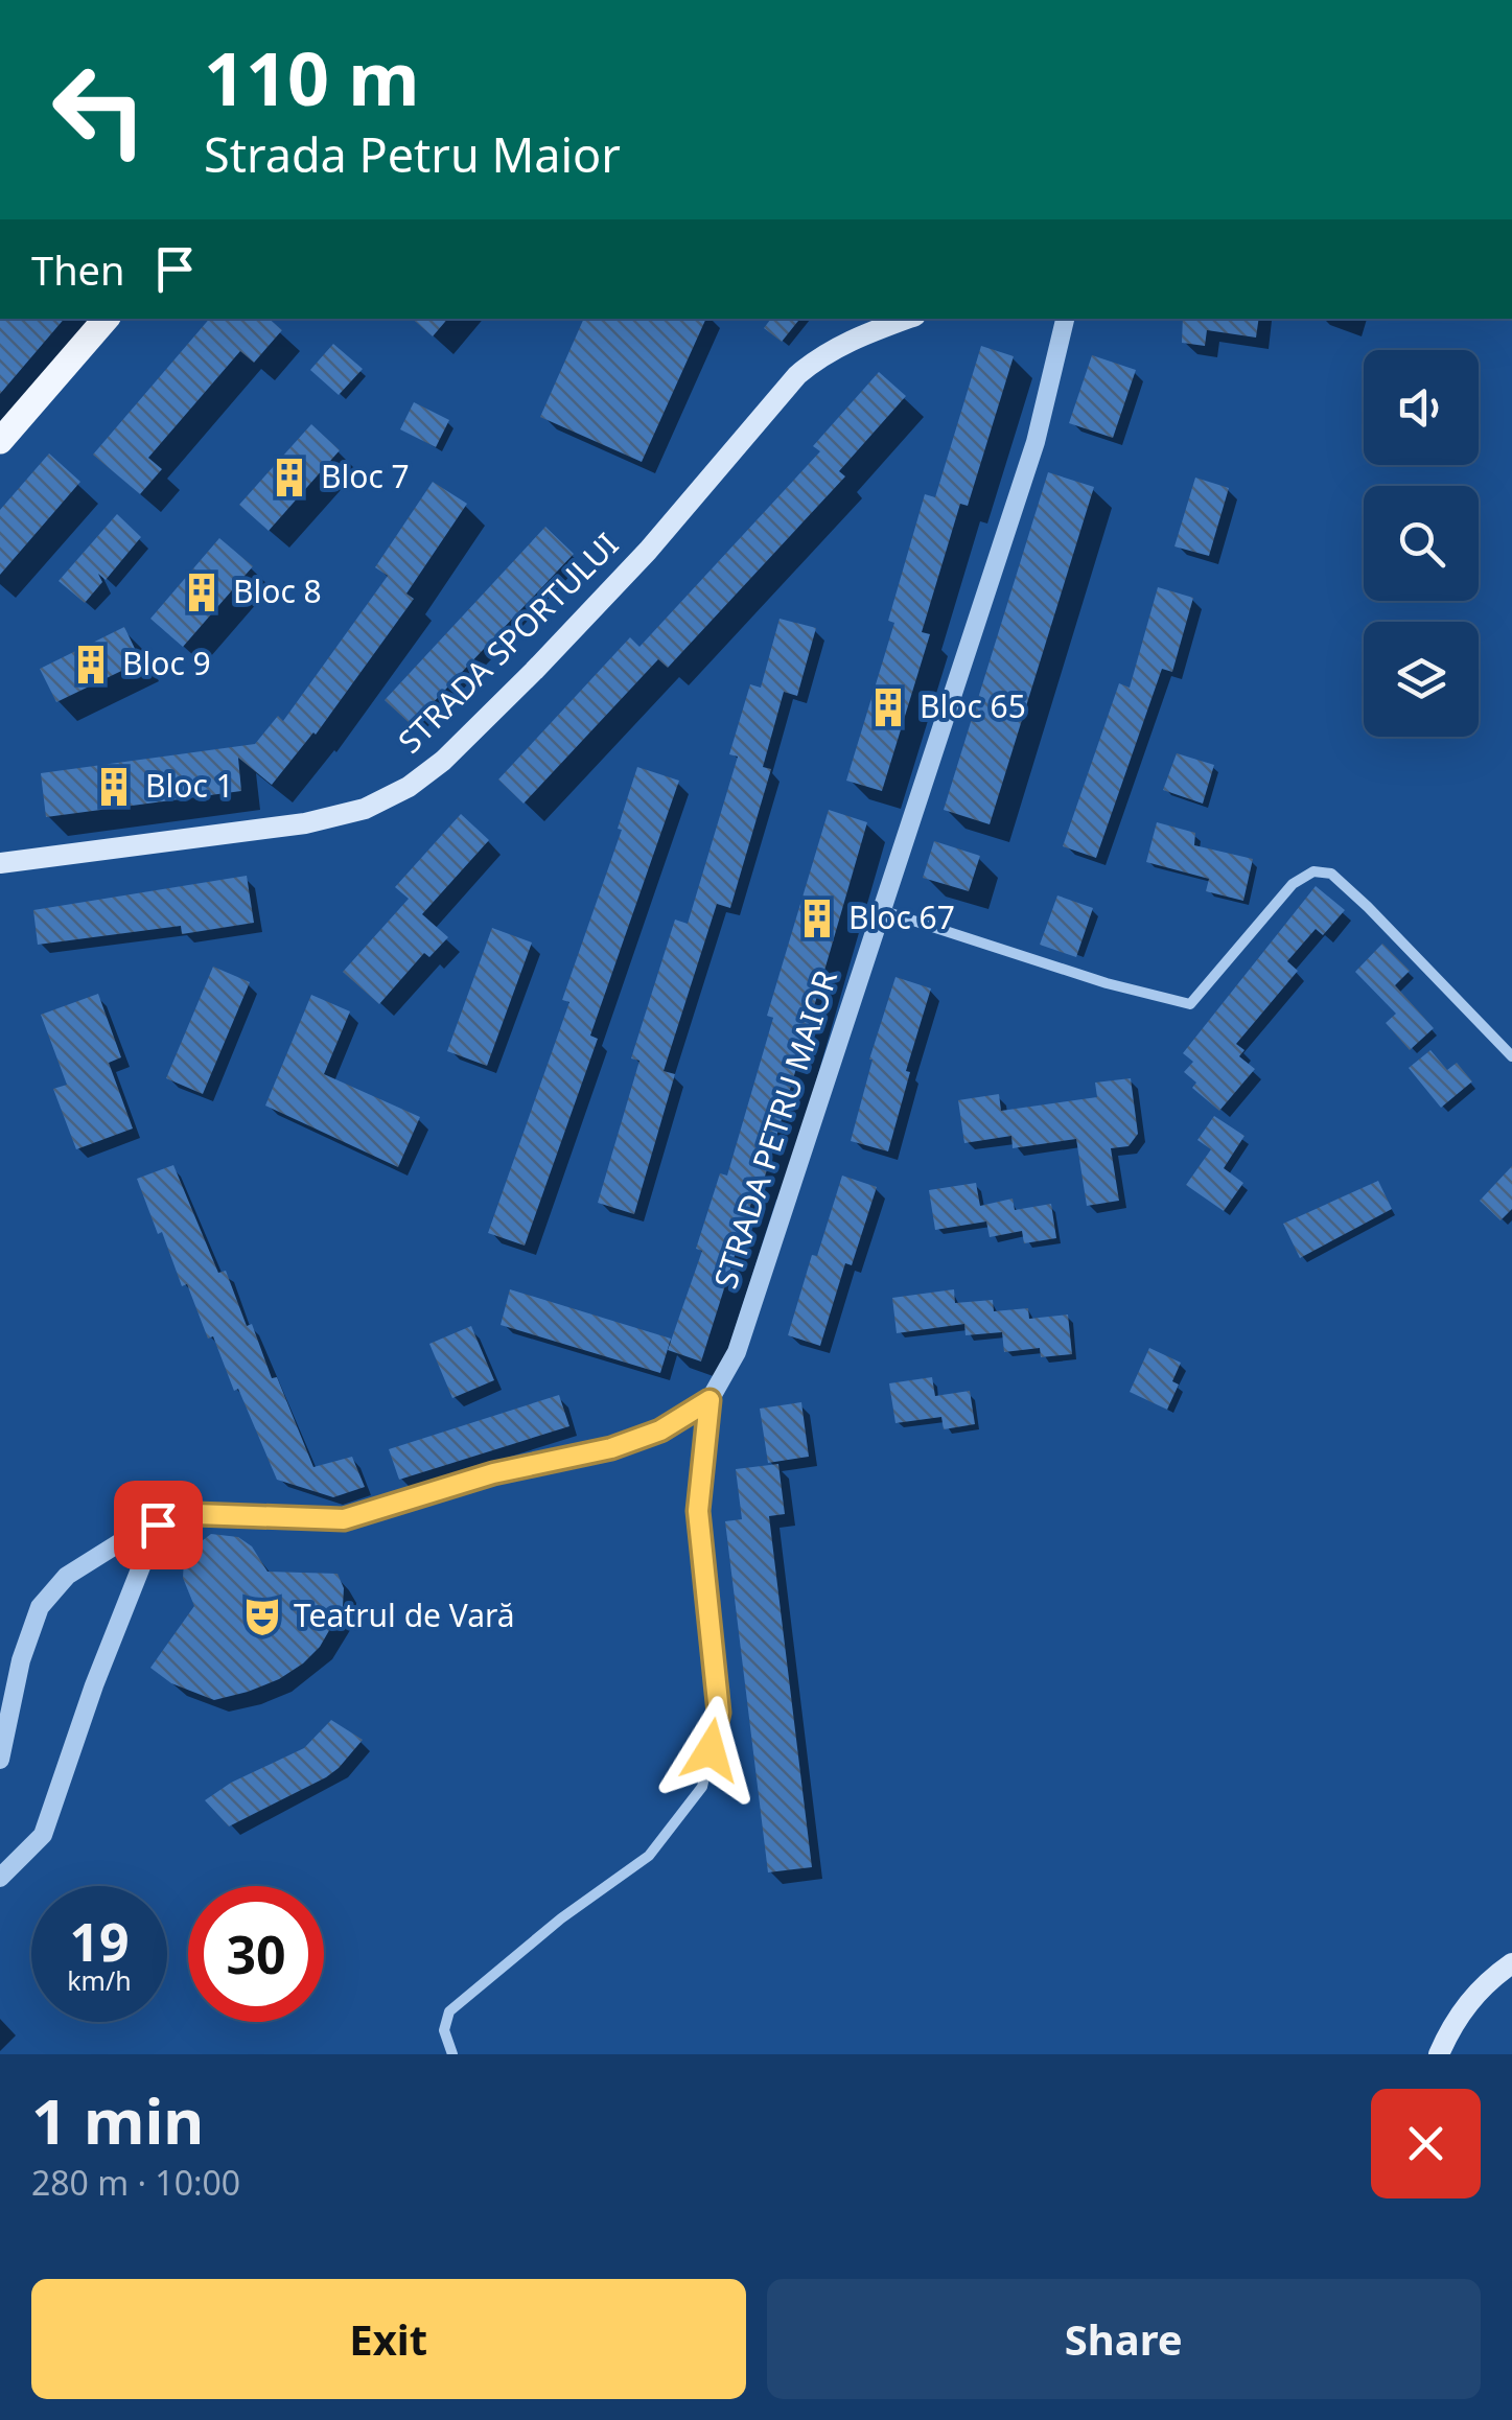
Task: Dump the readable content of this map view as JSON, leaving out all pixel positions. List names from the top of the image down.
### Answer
{
  "streets": {
    "main road": ["STRADA SPORTULUI"],
    "street": ["STRADA PETRU MAIOR"]
  },
  "places": {
    "building": [
      "Bloc 7",
      "Bloc 8",
      "Bloc 9",
      "Bloc 65",
      "Bloc 1",
      "Bloc 67"
    ],
    "theatre": ["Teatrul de Vară"]
  },
  "page": {
    "turn": ["110 m", "Strada Petru Maior"],
    "then": "Then",
    "speed": "19 km/h",
    "limit": "30",
    "heading": ["1 min", "280 m · 10:00"],
    "buttons": ["Exit", "Share"]
  }
}
